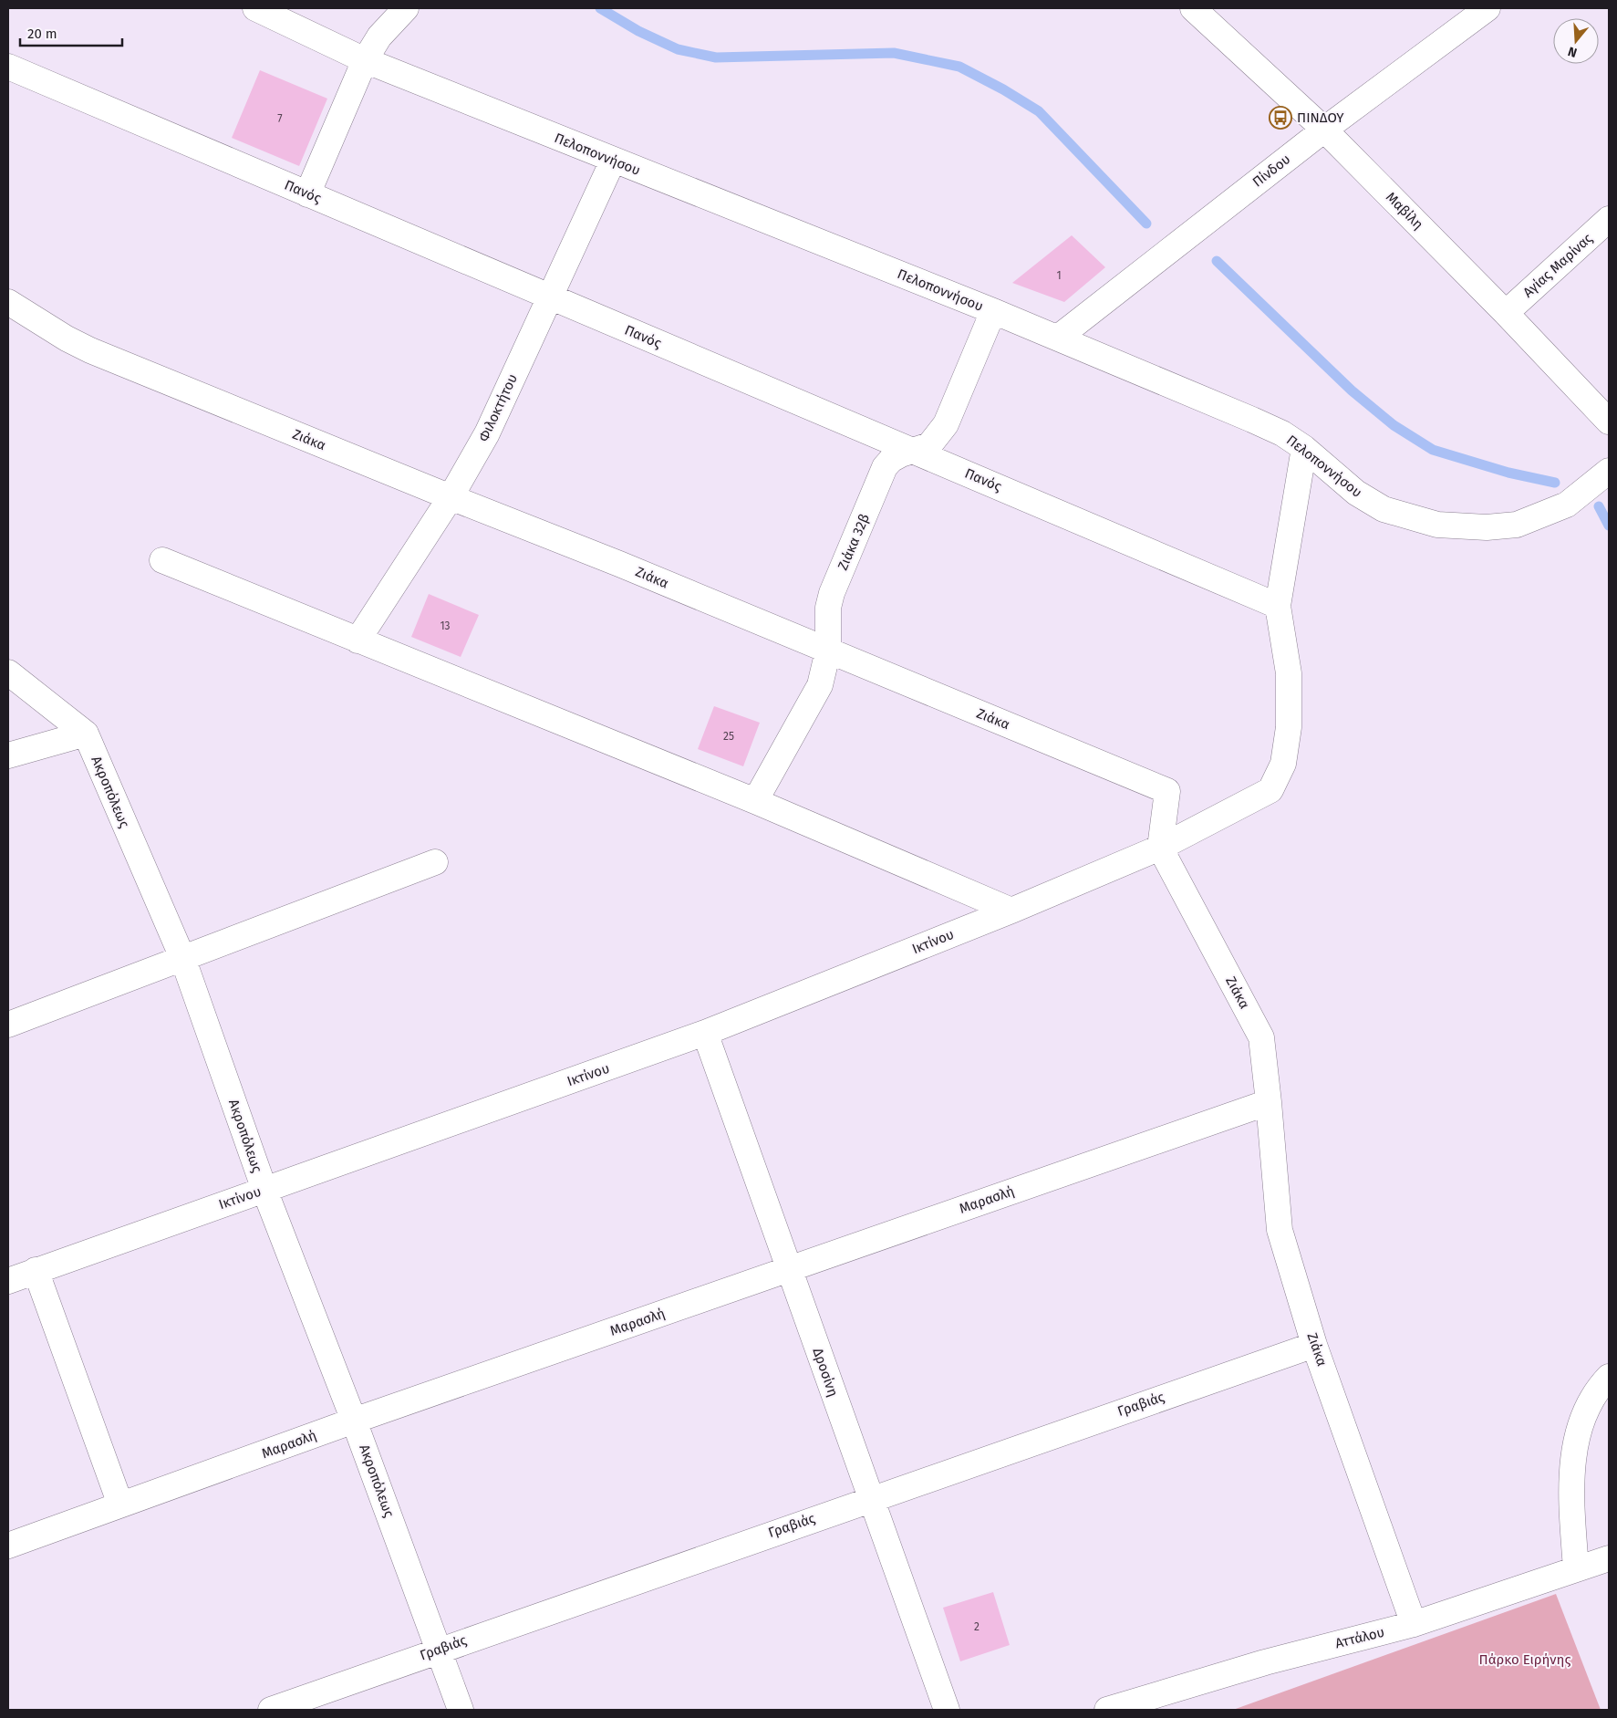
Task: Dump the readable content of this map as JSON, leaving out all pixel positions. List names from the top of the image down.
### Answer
{
  "streets": {
    "street": [
      "Πελοποννήσου",
      "Πίνδου",
      "Πανός",
      "Μαβίλη",
      "Αγίας Μαρίνας",
      "Φιλοκτήτου",
      "Ζιάκα",
      "Ζιάκα 32β",
      "Ακροπόλεως",
      "Ικτίνου",
      "Μαρασλή",
      "Δροσίνη",
      "Γραβιάς",
      "Αττάλου"
    ]
  },
  "crossings": [
    ["Πελοποννήσου", "Πίνδου"],
    ["Πελοποννήσου", "Φιλοκτήτου"],
    ["Πελοποννήσου", "Ζιάκα 32β"],
    ["Πελοποννήσου", "Ικτίνου"],
    ["Πίνδου", "Μαβίλη"],
    ["Πανός", "Φιλοκτήτου"],
    ["Πανός", "Ζιάκα 32β"],
    ["Πανός", "Ικτίνου"],
    ["Μαβίλη", "Αγίας Μαρίνας"],
    ["Φιλοκτήτου", "Ζιάκα"],
    ["Ζιάκα", "Ζιάκα 32β"],
    ["Ζιάκα", "Ικτίνου"],
    ["Ζιάκα", "Μαρασλή"],
    ["Ζιάκα", "Γραβιάς"],
    ["Ζιάκα", "Αττάλου"],
    ["Ακροπόλεως", "Ικτίνου"],
    ["Ακροπόλεως", "Μαρασλή"],
    ["Ακροπόλεως", "Γραβιάς"],
    ["Ικτίνου", "Δροσίνη"],
    ["Μαρασλή", "Δροσίνη"],
    ["Δροσίνη", "Γραβιάς"]
  ],
  "parks": ["Πάρκο Ειρήνης"],
  "places": {
    "bus stop": ["ΠΙΝΔΟΥ"]
  },
  "house_numbers": [
    "7",
    "1",
    "13",
    "25",
    "2"
  ],
  "scale_bar": "20 m",
  "north": "bottom"
}
